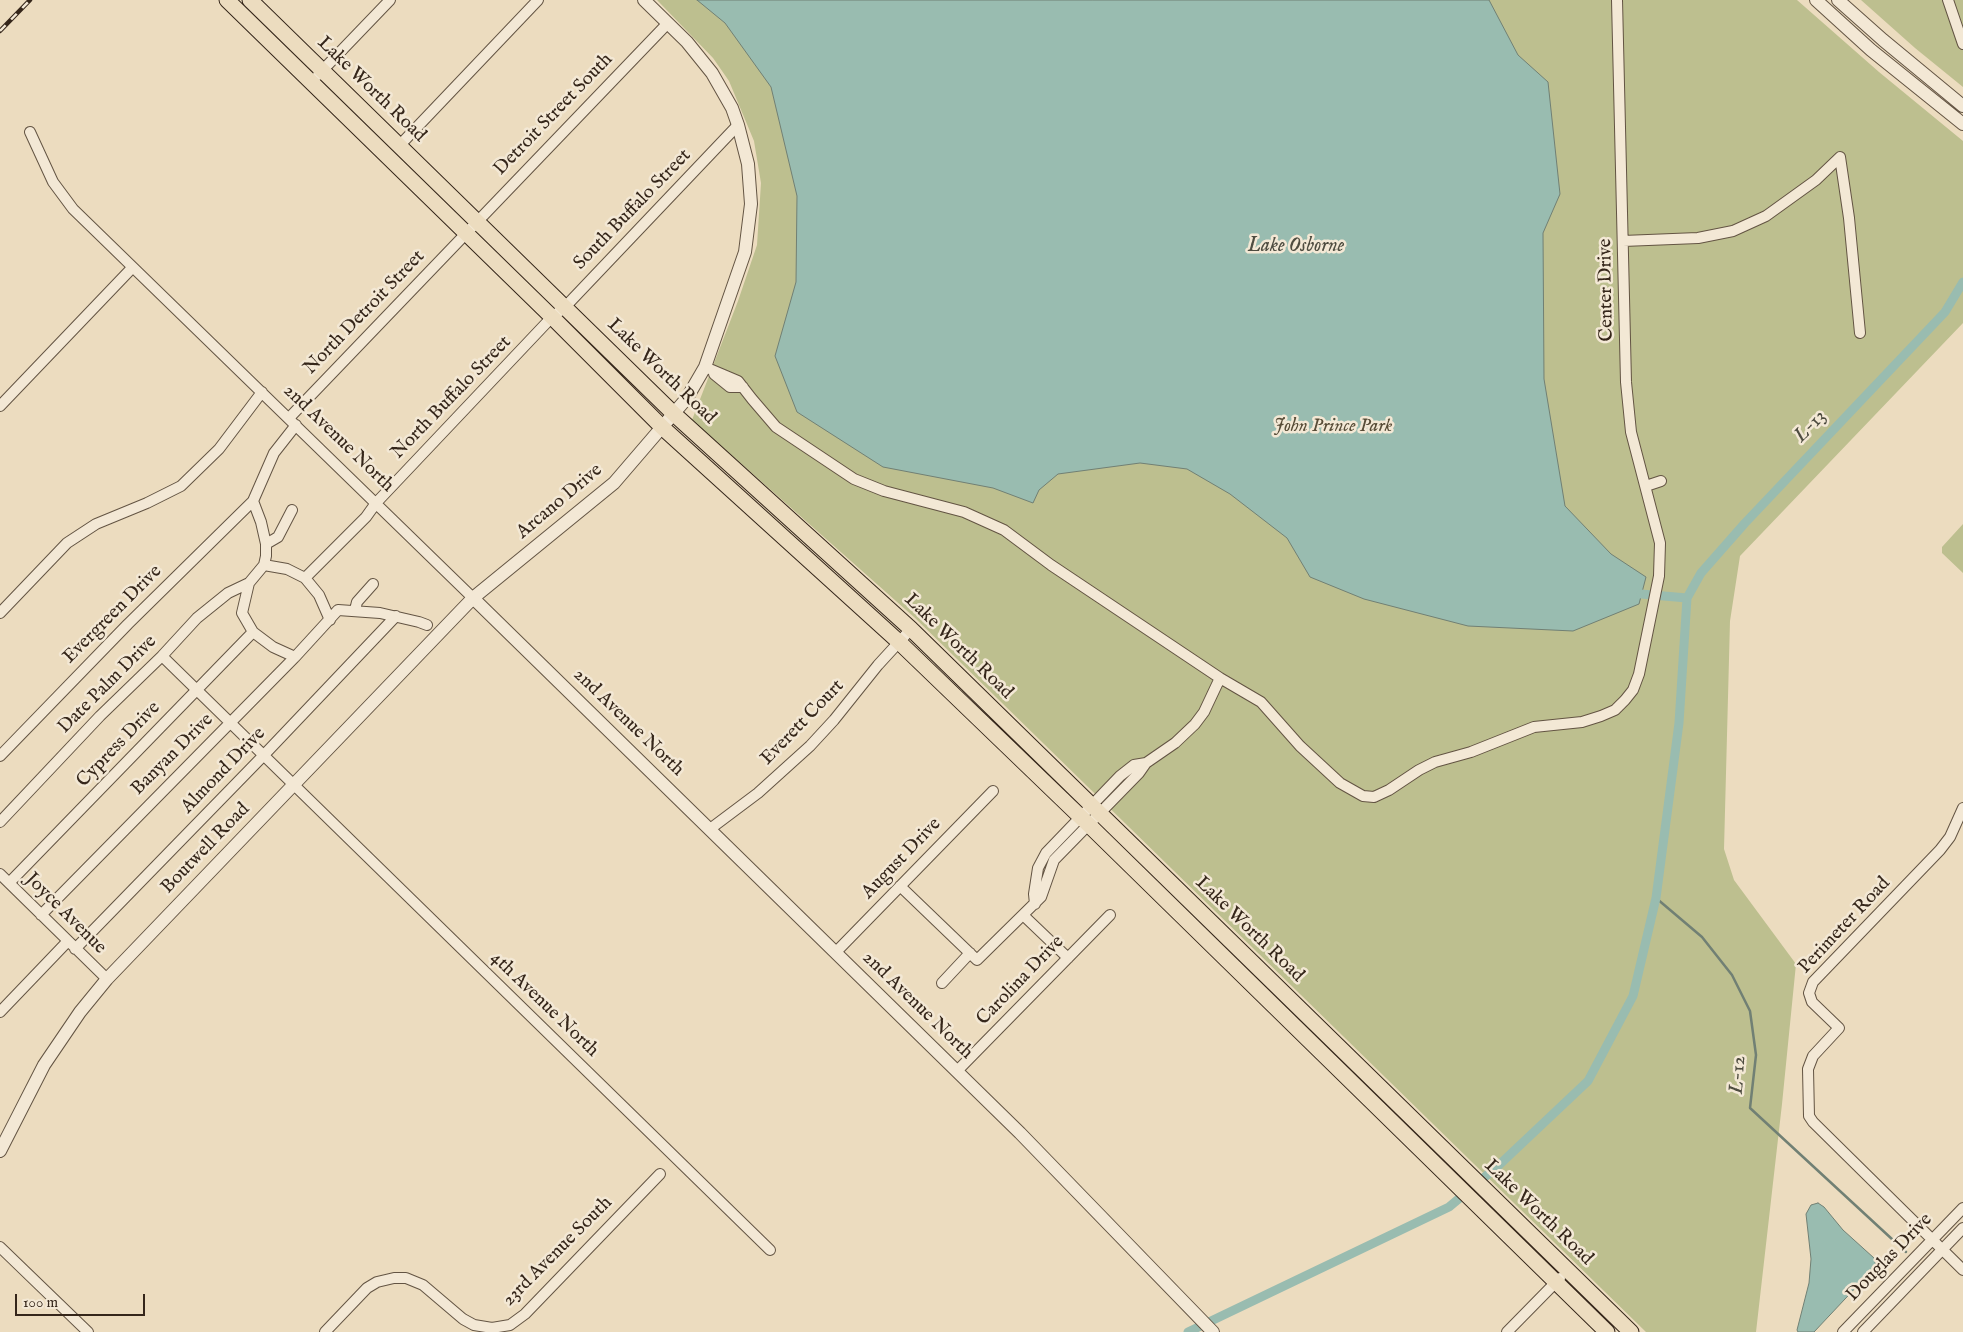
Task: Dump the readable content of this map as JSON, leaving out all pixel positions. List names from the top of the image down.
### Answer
{
  "streets": {
    "main road": ["Lake Worth Road"],
    "street": [
      "Detroit Street South",
      "South Buffalo Street",
      "Center Drive",
      "North Detroit Street",
      "North Buffalo Street",
      "2nd Avenue North",
      "Arcano Drive",
      "Evergreen Drive",
      "Date Palm Drive",
      "Everett Court",
      "Cypress Drive",
      "Banyan Drive",
      "Almond Drive",
      "Boutwell Road",
      "August Drive",
      "Joyce Avenue",
      "Perimeter Road",
      "Carolina Drive",
      "4th Avenue North",
      "23rd Avenue South",
      "Douglas Drive"
    ]
  },
  "crossings": [
    ["Lake Worth Road", "Detroit Street South"],
    ["Lake Worth Road", "South Buffalo Street"],
    ["Lake Worth Road", "North Detroit Street"],
    ["Lake Worth Road", "North Buffalo Street"],
    ["Lake Worth Road", "Arcano Drive"],
    ["Lake Worth Road", "Everett Court"],
    ["Detroit Street South", "North Detroit Street"],
    ["Detroit Street South", "Arcano Drive"],
    ["South Buffalo Street", "North Buffalo Street"],
    ["South Buffalo Street", "Arcano Drive"],
    ["North Detroit Street", "2nd Avenue North"],
    ["North Detroit Street", "Evergreen Drive"],
    ["North Buffalo Street", "2nd Avenue North"],
    ["2nd Avenue North", "Arcano Drive"],
    ["2nd Avenue North", "Everett Court"],
    ["2nd Avenue North", "Boutwell Road"],
    ["2nd Avenue North", "August Drive"],
    ["2nd Avenue North", "Carolina Drive"],
    ["Arcano Drive", "Boutwell Road"],
    ["Date Palm Drive", "Cypress Drive"],
    ["Date Palm Drive", "Banyan Drive"],
    ["Date Palm Drive", "4th Avenue North"],
    ["Cypress Drive", "Banyan Drive"],
    ["Cypress Drive", "Joyce Avenue"],
    ["Cypress Drive", "4th Avenue North"],
    ["Banyan Drive", "Joyce Avenue"],
    ["Banyan Drive", "4th Avenue North"],
    ["Almond Drive", "Joyce Avenue"],
    ["Almond Drive", "4th Avenue North"],
    ["Boutwell Road", "Joyce Avenue"],
    ["Boutwell Road", "4th Avenue North"],
    ["Perimeter Road", "Douglas Drive"]
  ],
  "water": ["Lake Osborne", "L-13", "L-12"],
  "parks": ["John Prince Park"],
  "scale_bar": "100 m"
}
